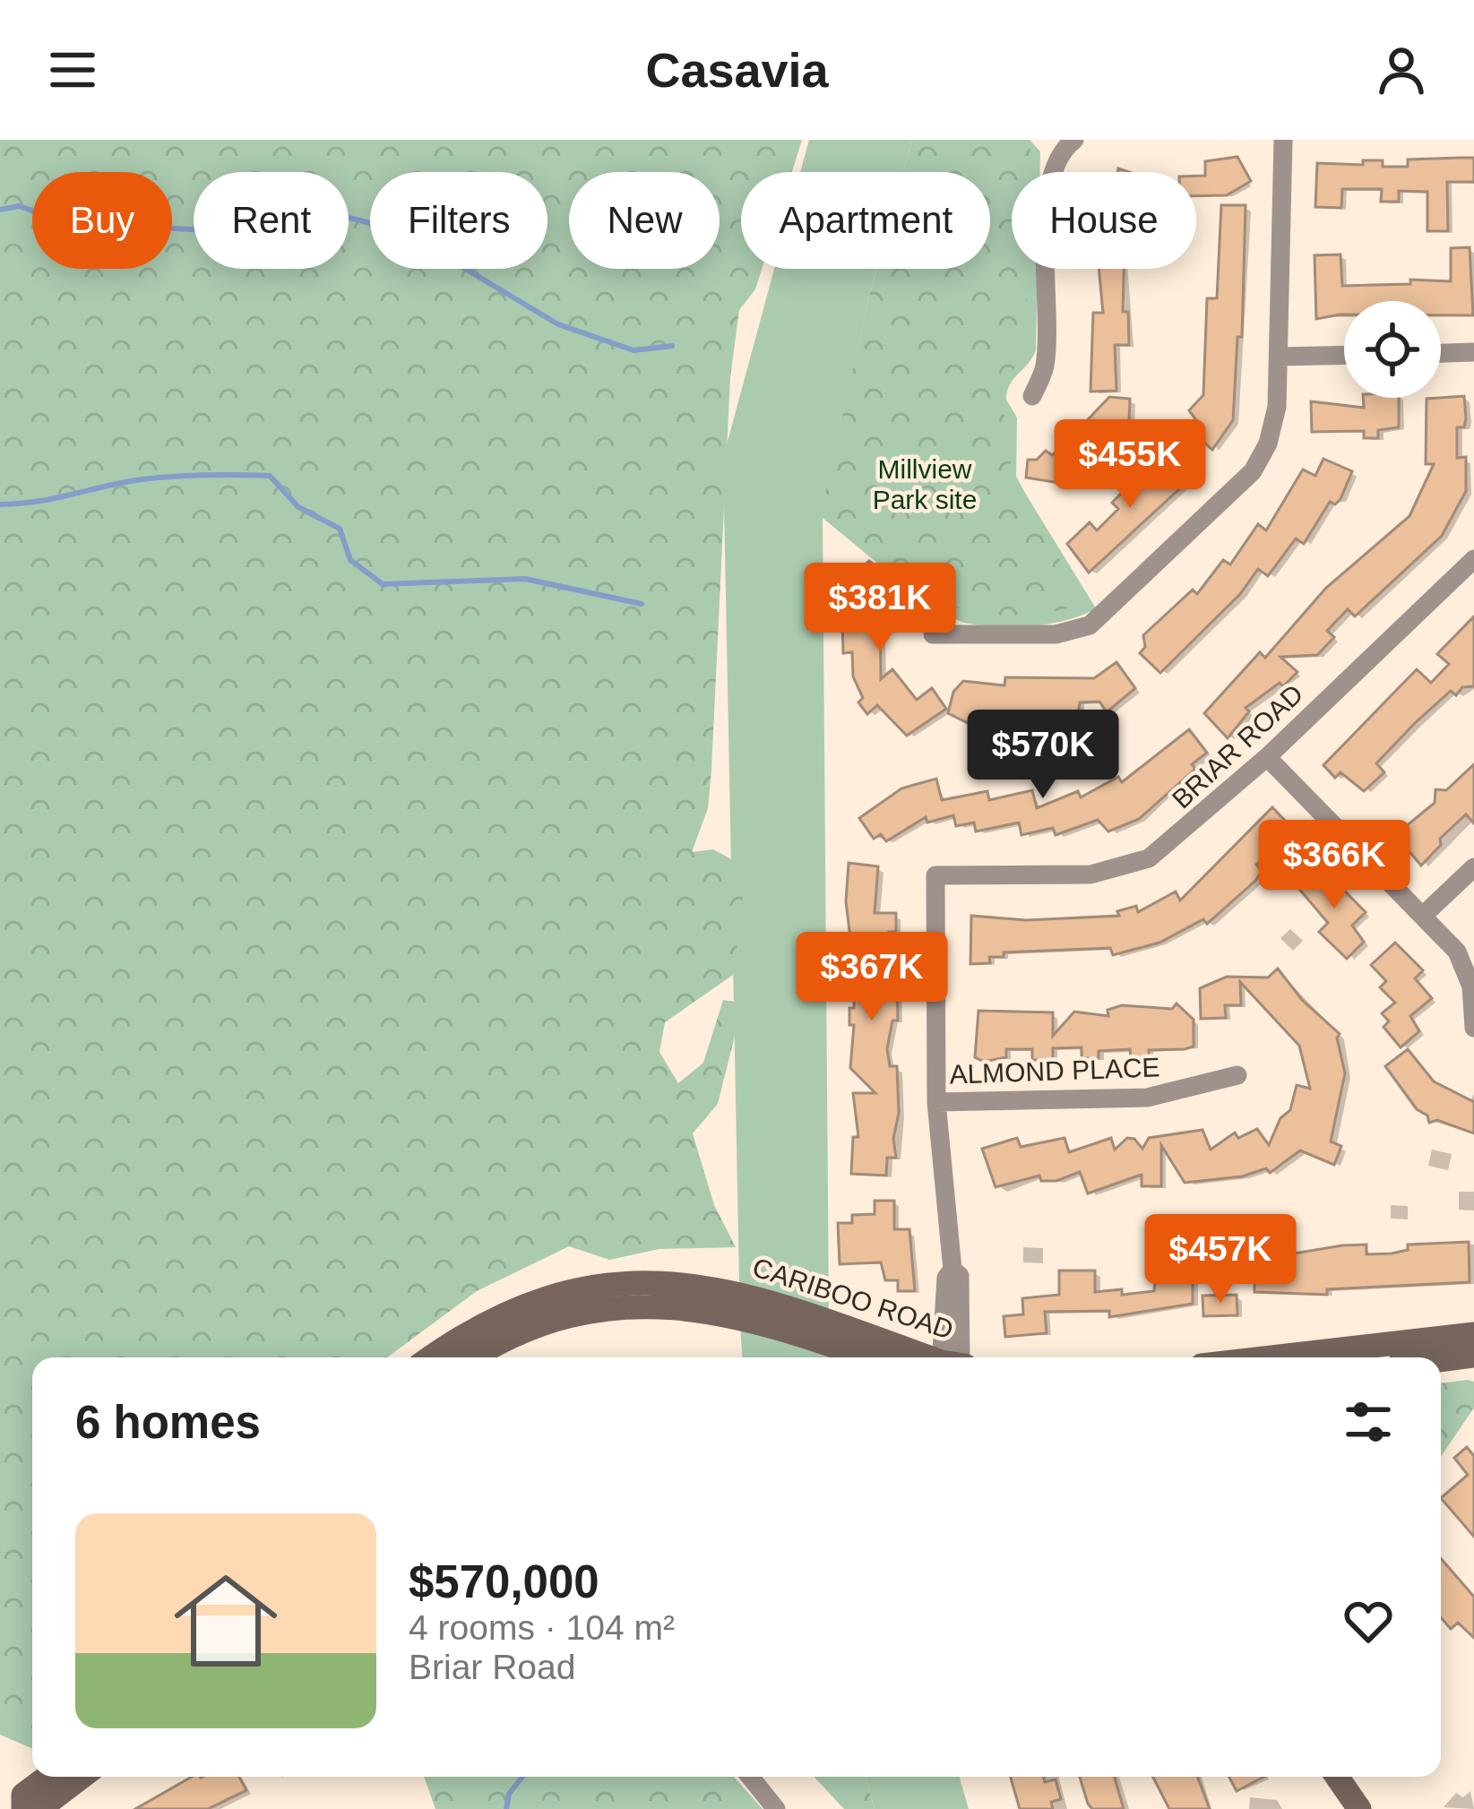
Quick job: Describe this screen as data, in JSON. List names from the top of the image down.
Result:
{
  "streets": {
    "street": ["BRIAR ROAD", "ALMOND PLACE", "CARIBOO ROAD"]
  },
  "crossings": [
    ["BRIAR ROAD", "ALMOND PLACE"]
  ],
  "parks": ["Millview Park site"],
  "page": {
    "header": "Casavia",
    "chip": [
      "Buy",
      "Rent",
      "Filters",
      "New",
      "Apartment",
      "House"
    ],
    "price": [
      "$455K",
      "$381K",
      "$570K",
      "$366K",
      "$367K",
      "$457K"
    ],
    "heading": "6 homes",
    "list": [
      {
        "name": "$570,000",
        "note": "4 rooms · 104 m² · Briar Road"
      }
    ]
  }
}
